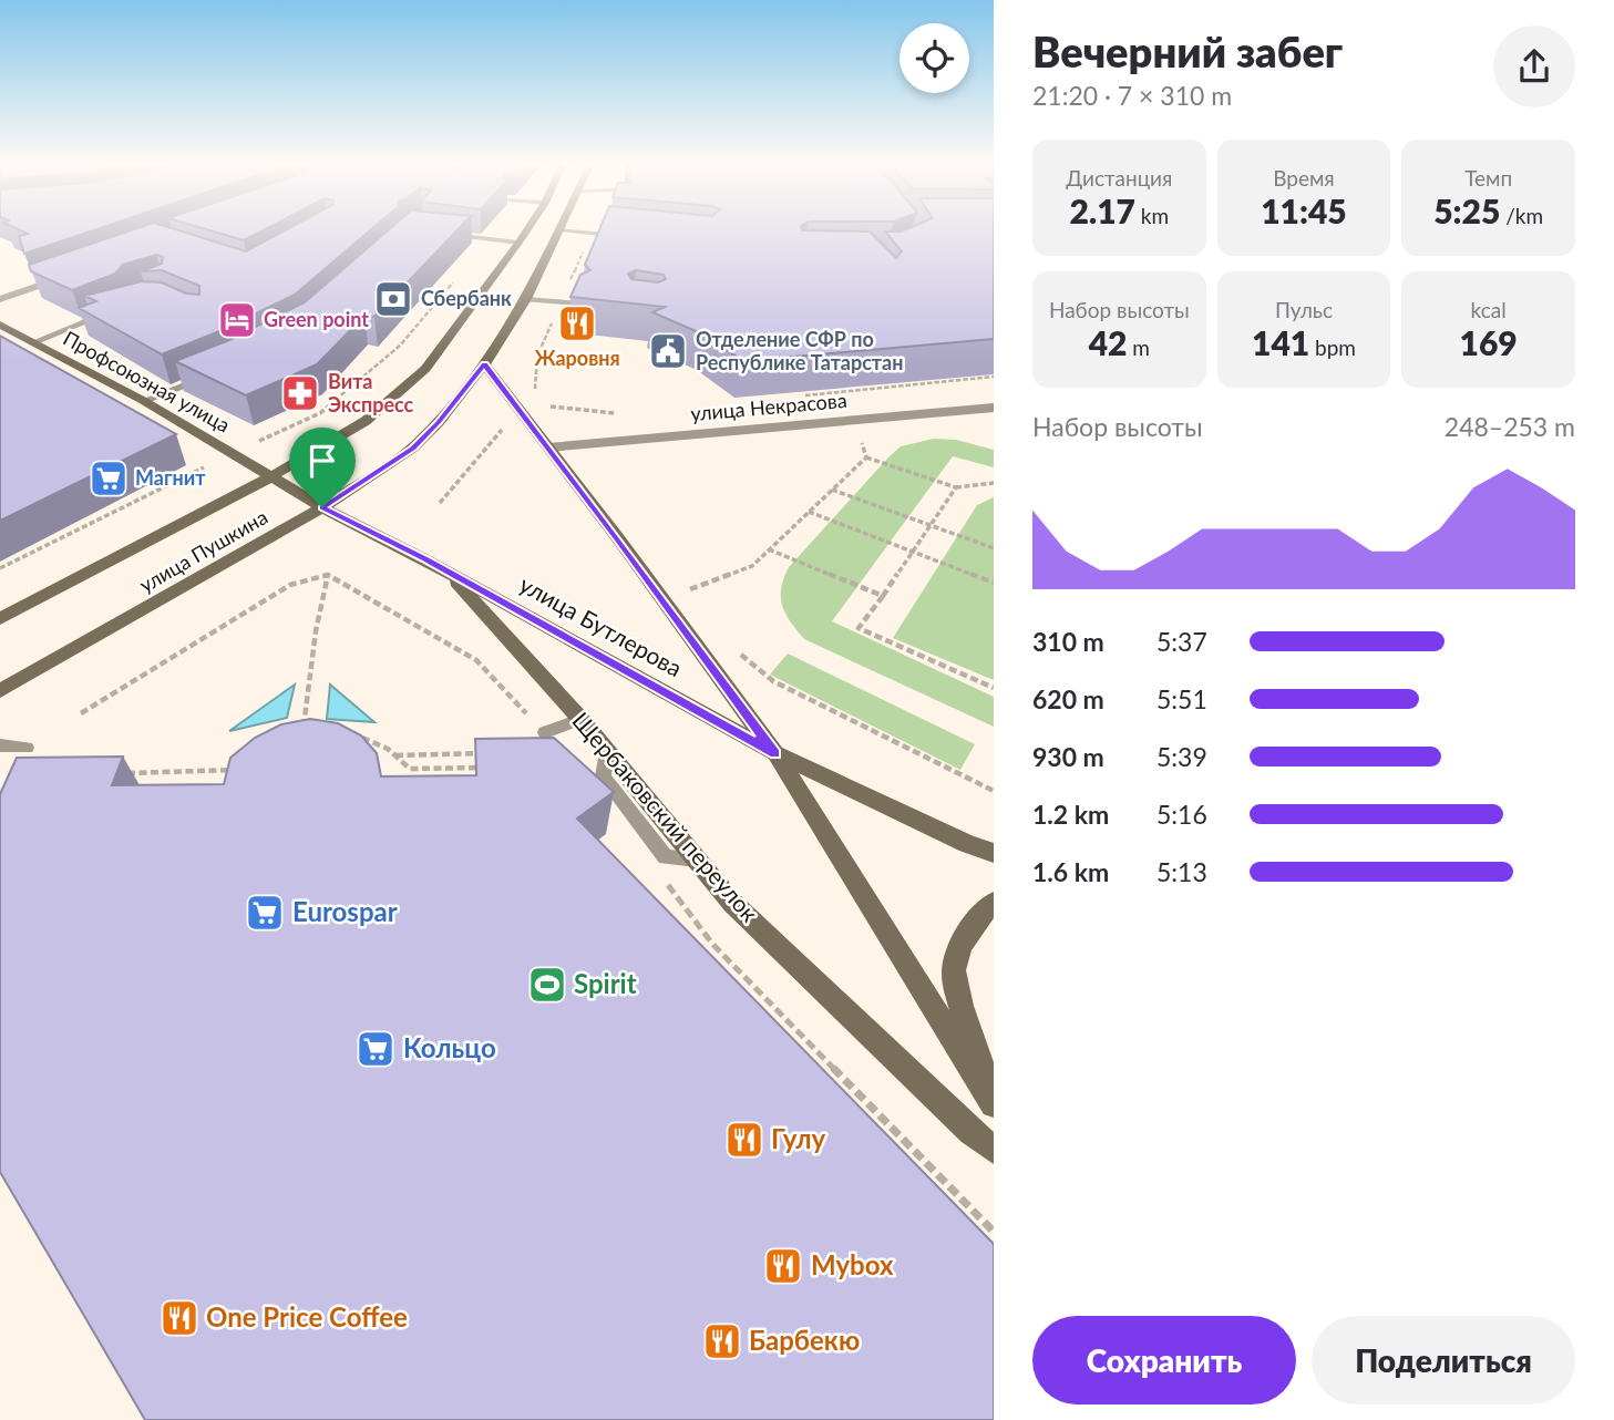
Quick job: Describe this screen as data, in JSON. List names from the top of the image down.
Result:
{
  "streets": {
    "main road": [
      "Профсоюзная улица",
      "улица Пушкина",
      "улица Бутлерова",
      "Щербаковский переулок"
    ],
    "street": ["улица Некрасова"]
  },
  "crossings": [
    ["Профсоюзная улица", "улица Пушкина"],
    ["Профсоюзная улица", "улица Бутлерова"],
    ["улица Пушкина", "улица Бутлерова"],
    ["улица Бутлерова", "Щербаковский переулок"]
  ],
  "places": {
    "bank": ["Сбербанк"],
    "hotel": ["Green point"],
    "restaurant": [
      "Жаровня",
      "Гулу",
      "Mybox",
      "One Price Coffee",
      "Барбекю"
    ],
    "public building": ["Отделение СФР по Республике Татарстан"],
    "pharmacy": ["Вита Экспресс"],
    "supermarket": ["Магнит", "Eurospar", "Кольцо"],
    "sports": ["Spirit"]
  },
  "page": {
    "heading": ["Вечерний забег", "21:20 · 7 × 310 m"],
    "stats": [
      ["Дистанция", "2.17 km"],
      ["Время", "11:45"],
      ["Темп", "5:25 /km"],
      ["Набор высоты", "42 m"],
      ["Пульс", "141 bpm"],
      ["kcal", "169"]
    ],
    "chart": ["Набор высоты", "248–253 m"],
    "list": [
      {
        "name": "310 m",
        "note": "5:37"
      },
      {
        "name": "620 m",
        "note": "5:51"
      },
      {
        "name": "930 m",
        "note": "5:39"
      },
      {
        "name": "1.2 km",
        "note": "5:16"
      },
      {
        "name": "1.6 km",
        "note": "5:13"
      }
    ],
    "buttons": ["Сохранить", "Поделиться"]
  }
}
